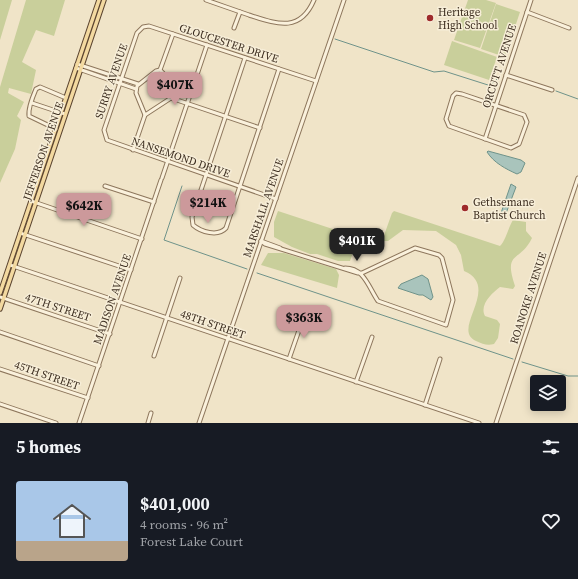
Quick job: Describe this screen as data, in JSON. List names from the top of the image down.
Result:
{
  "streets": {
    "main road": ["JEFFERSON AVENUE"],
    "street": [
      "GLOUCESTER DRIVE",
      "ORCUTT AVENUE",
      "SURRY AVENUE",
      "NANSEMOND DRIVE",
      "MARSHALL AVENUE",
      "ROANOKE AVENUE",
      "MADISON AVENUE",
      "47TH STREET",
      "48TH STREET",
      "45TH STREET"
    ]
  },
  "crossings": [
    ["GLOUCESTER DRIVE", "SURRY AVENUE"],
    ["GLOUCESTER DRIVE", "MARSHALL AVENUE"],
    ["GLOUCESTER DRIVE", "MADISON AVENUE"],
    ["SURRY AVENUE", "NANSEMOND DRIVE"],
    ["JEFFERSON AVENUE", "47TH STREET"],
    ["JEFFERSON AVENUE", "48TH STREET"],
    ["NANSEMOND DRIVE", "MARSHALL AVENUE"],
    ["NANSEMOND DRIVE", "MADISON AVENUE"],
    ["MARSHALL AVENUE", "48TH STREET"],
    ["MADISON AVENUE", "47TH STREET"],
    ["MADISON AVENUE", "48TH STREET"],
    ["MADISON AVENUE", "45TH STREET"]
  ],
  "places": ["Heritage High School", "Gethsemane Baptist Church"],
  "page": {
    "price": [
      "$407K",
      "$214K",
      "$642K",
      "$401K",
      "$363K"
    ],
    "heading": "5 homes",
    "list": [
      {
        "name": "$401,000",
        "note": "4 rooms · 96 m² · Forest Lake Court"
      }
    ]
  }
}
